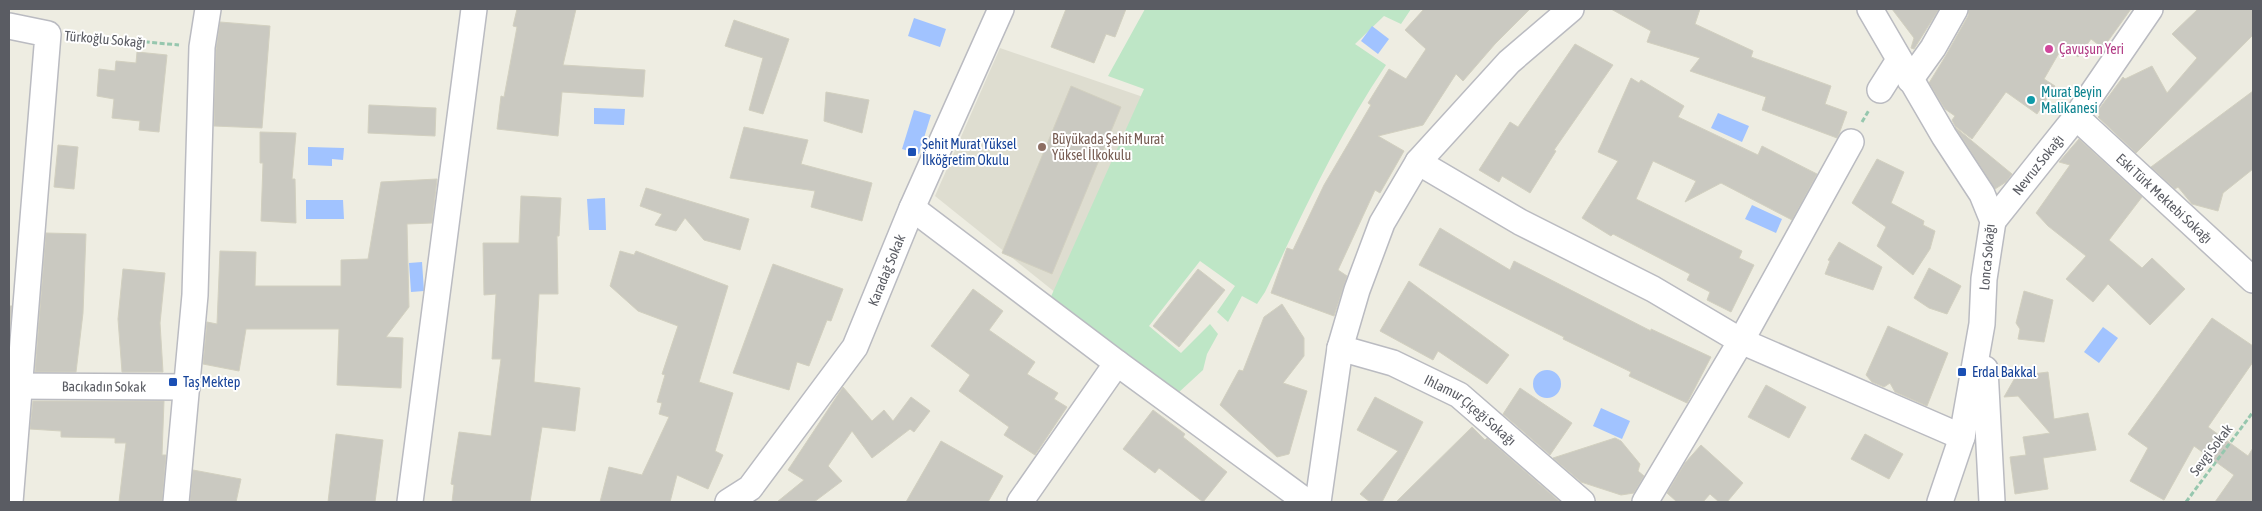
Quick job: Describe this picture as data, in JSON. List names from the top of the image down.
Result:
{
  "streets": {
    "street": [
      "Türkoğlu Sokağı",
      "Nevruz Sokağı",
      "Eski Türk Mektebi Sokağı",
      "Lonca Sokağı",
      "Karadağ Sokak",
      "Bacıkadın Sokak",
      "Ihlamur Çiçeği Sokağı"
    ],
    "path": ["Sevgi Sokak"]
  },
  "crossings": [
    ["Nevruz Sokağı", "Eski Türk Mektebi Sokağı"],
    ["Nevruz Sokağı", "Lonca Sokağı"]
  ],
  "places": {
    "other": ["Çavuşun Yeri", "Murat Beyin Malikanesi", "Büyükada Şehit Murat Yüksel İlkokulu"],
    "transit": ["Şehit Murat Yüksel İlköğretim Okulu", "Erdal Bakkal", "Taş Mektep"]
  }
}
